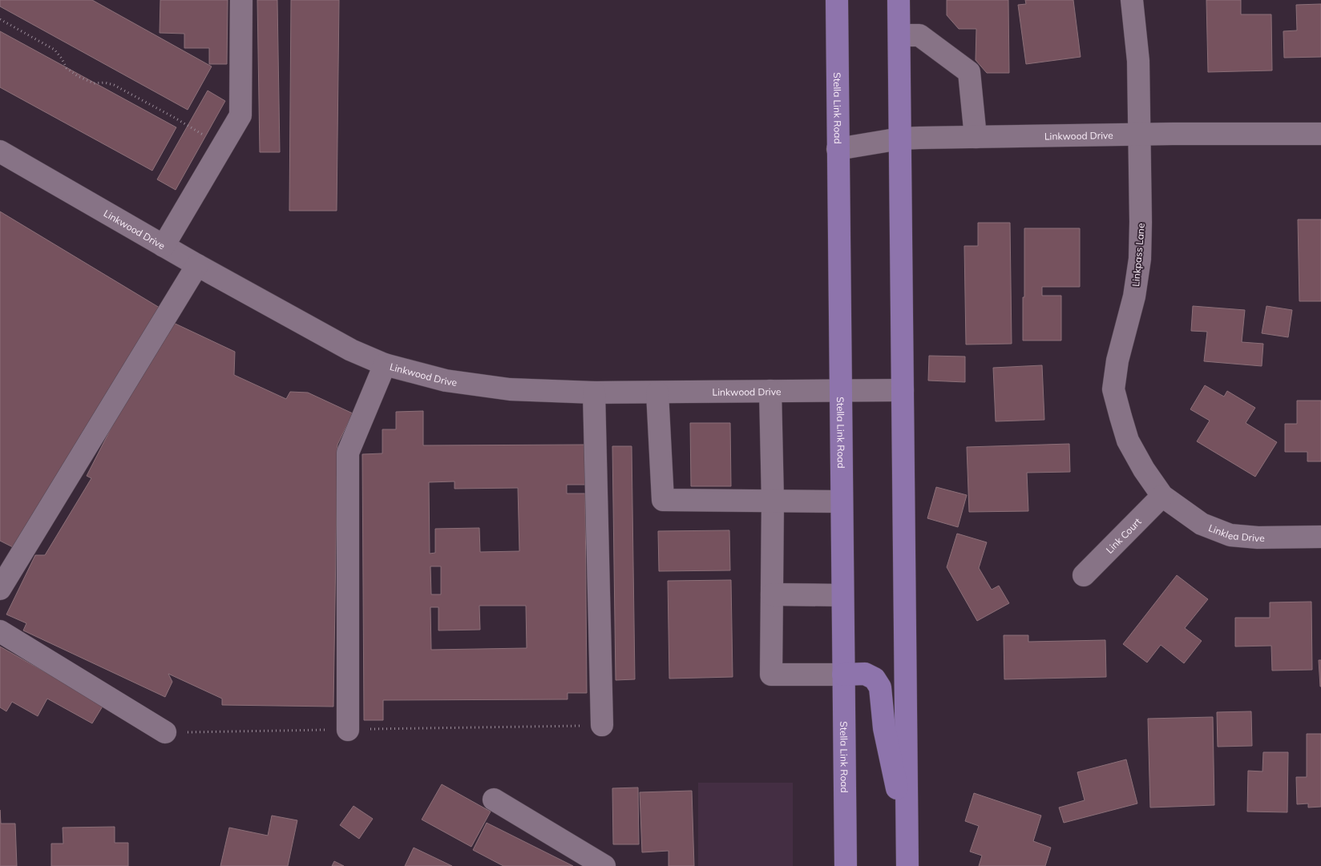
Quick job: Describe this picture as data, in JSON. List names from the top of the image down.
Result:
{
  "streets": {
    "main road": ["Stella Link Road"],
    "street": [
      "Linkwood Drive",
      "Linkpass Lane",
      "Linklea Drive",
      "Link Court"
    ]
  },
  "crossings": [
    ["Stella Link Road", "Linkwood Drive"],
    ["Linkwood Drive", "Linkpass Lane"],
    ["Linkpass Lane", "Linklea Drive"],
    ["Linkpass Lane", "Link Court"],
    ["Linklea Drive", "Link Court"]
  ]
}
